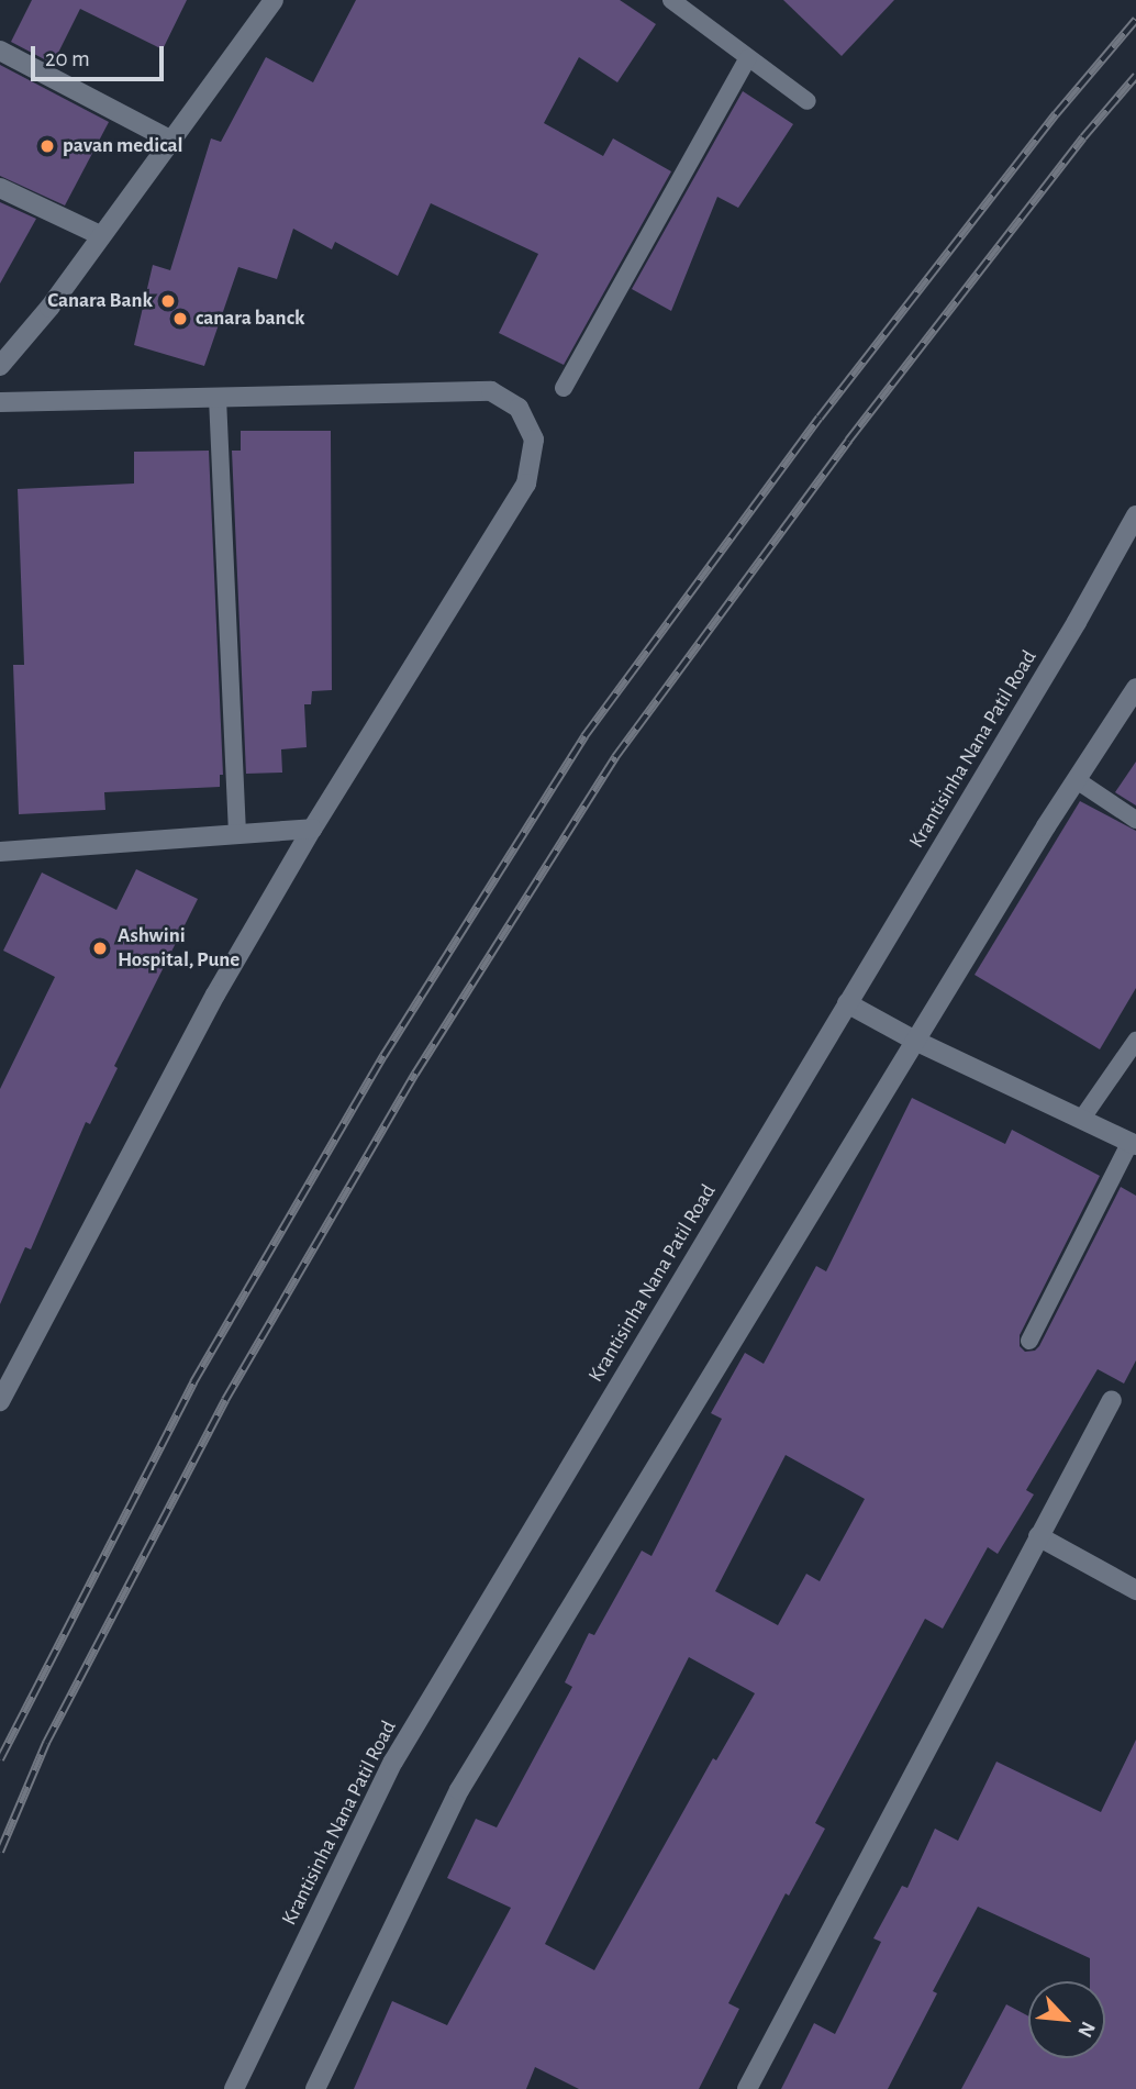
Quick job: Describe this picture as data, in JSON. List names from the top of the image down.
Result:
{
  "streets": {
    "street": ["Krantisinha Nana Patil Road"]
  },
  "places": [
    "pavan medical",
    "Canara Bank",
    "canara banck",
    "Ashwini Hospital, Pune"
  ],
  "scale_bar": "20 m",
  "north": "bottom right"
}
